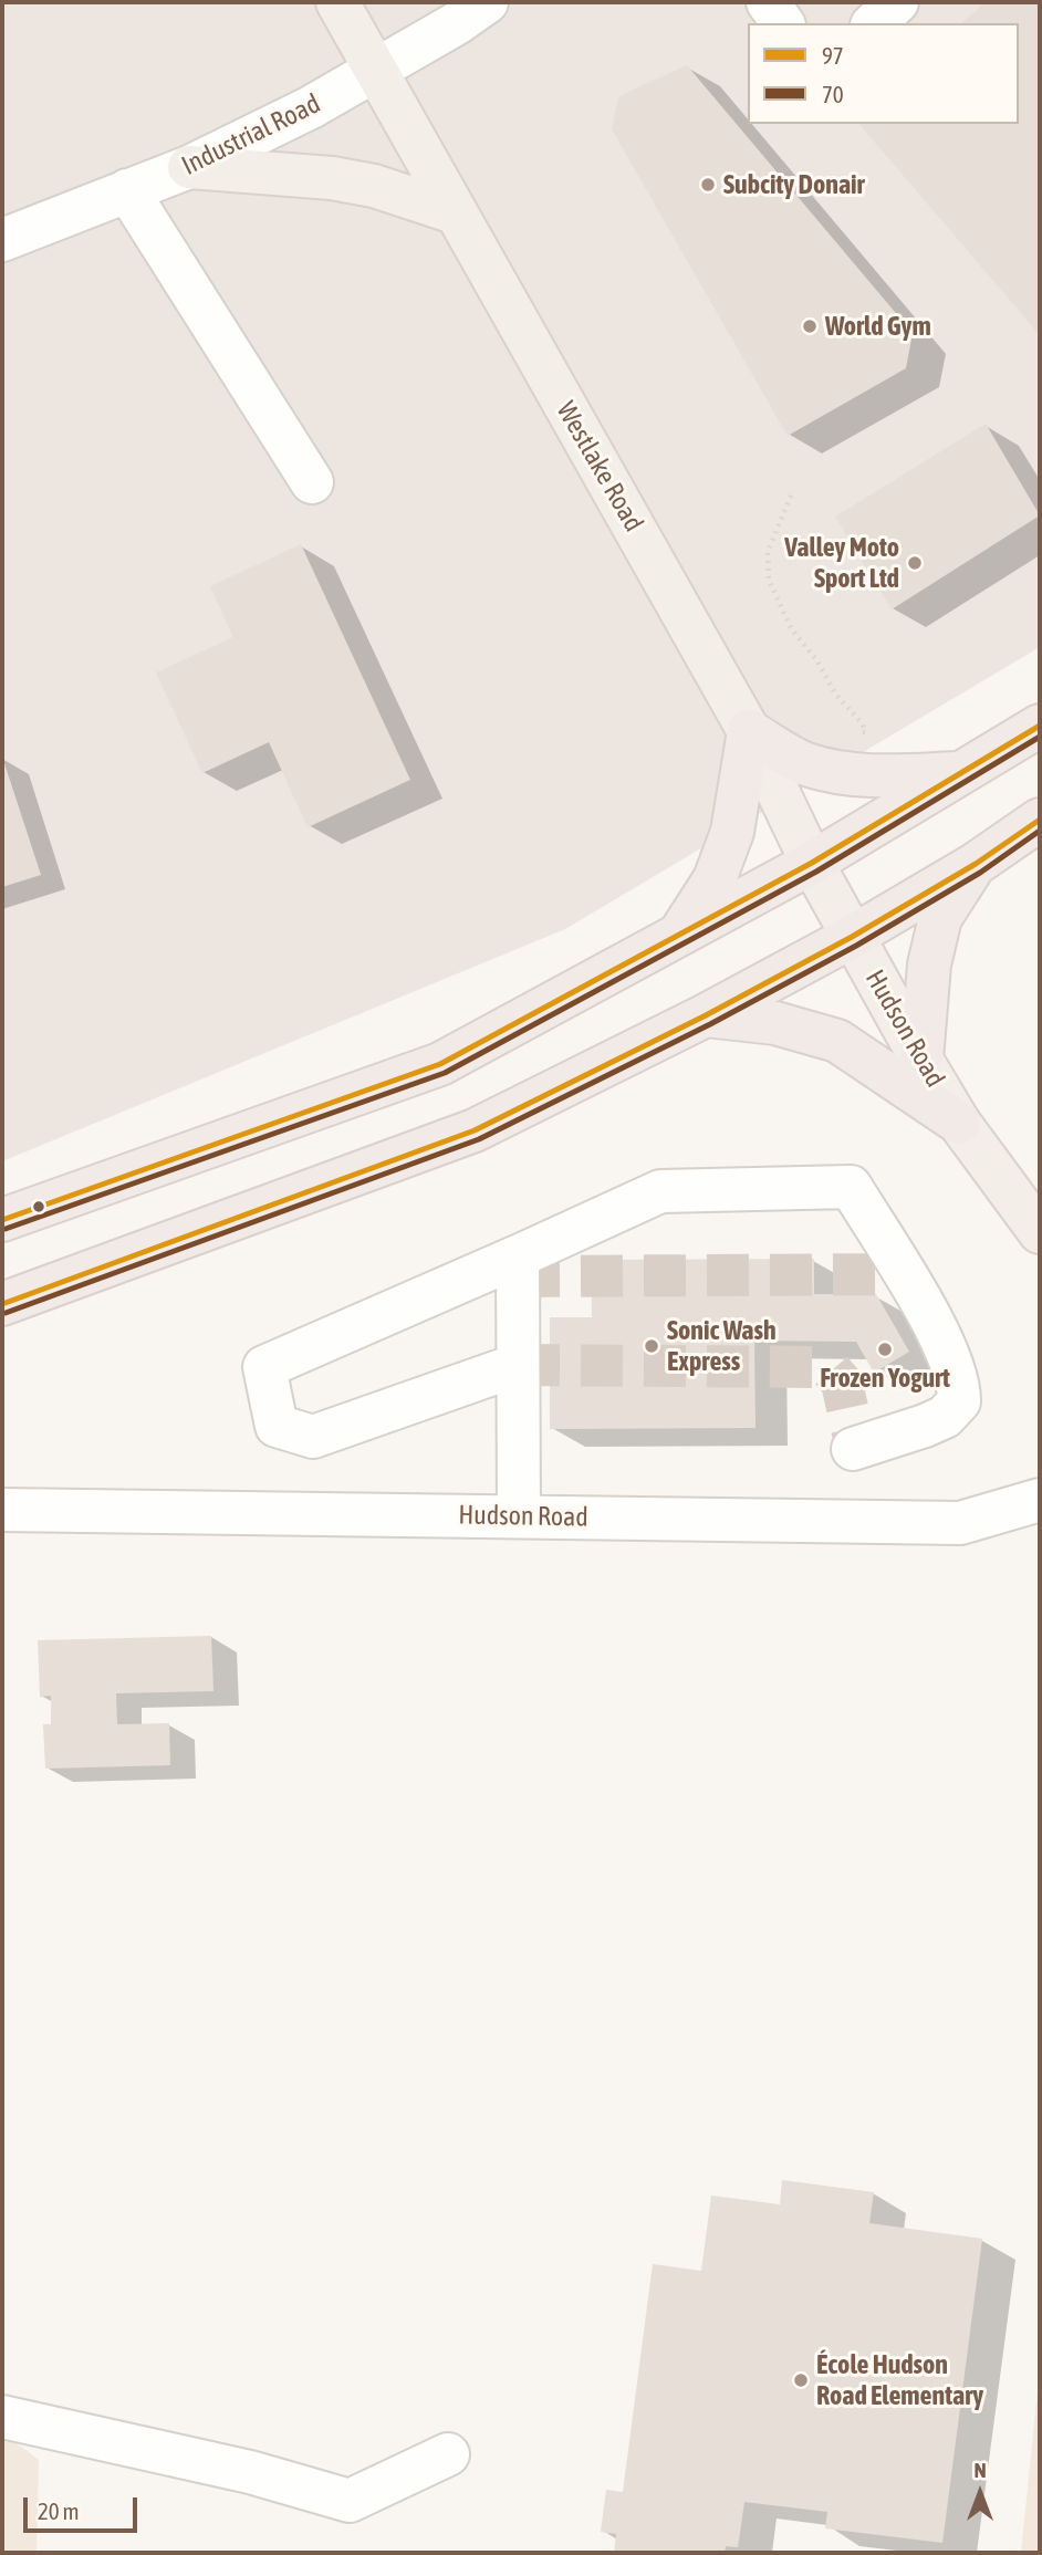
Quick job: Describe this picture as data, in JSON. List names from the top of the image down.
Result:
{
  "streets": {
    "main road": ["Westlake Road", "Hudson Road"],
    "street": ["Industrial Road"]
  },
  "crossings": [
    ["Industrial Road", "Westlake Road"],
    ["Westlake Road", "Hudson Road"]
  ],
  "places": [
    "Subcity Donair",
    "World Gym",
    "Valley Moto Sport Ltd",
    "Sonic Wash Express",
    "Frozen Yogurt",
    "École Hudson Road Elementary"
  ],
  "lines": ["transit line 97", "transit line 70"],
  "legend": ["97", "70"],
  "scale_bar": "20 m",
  "north": "top"
}
